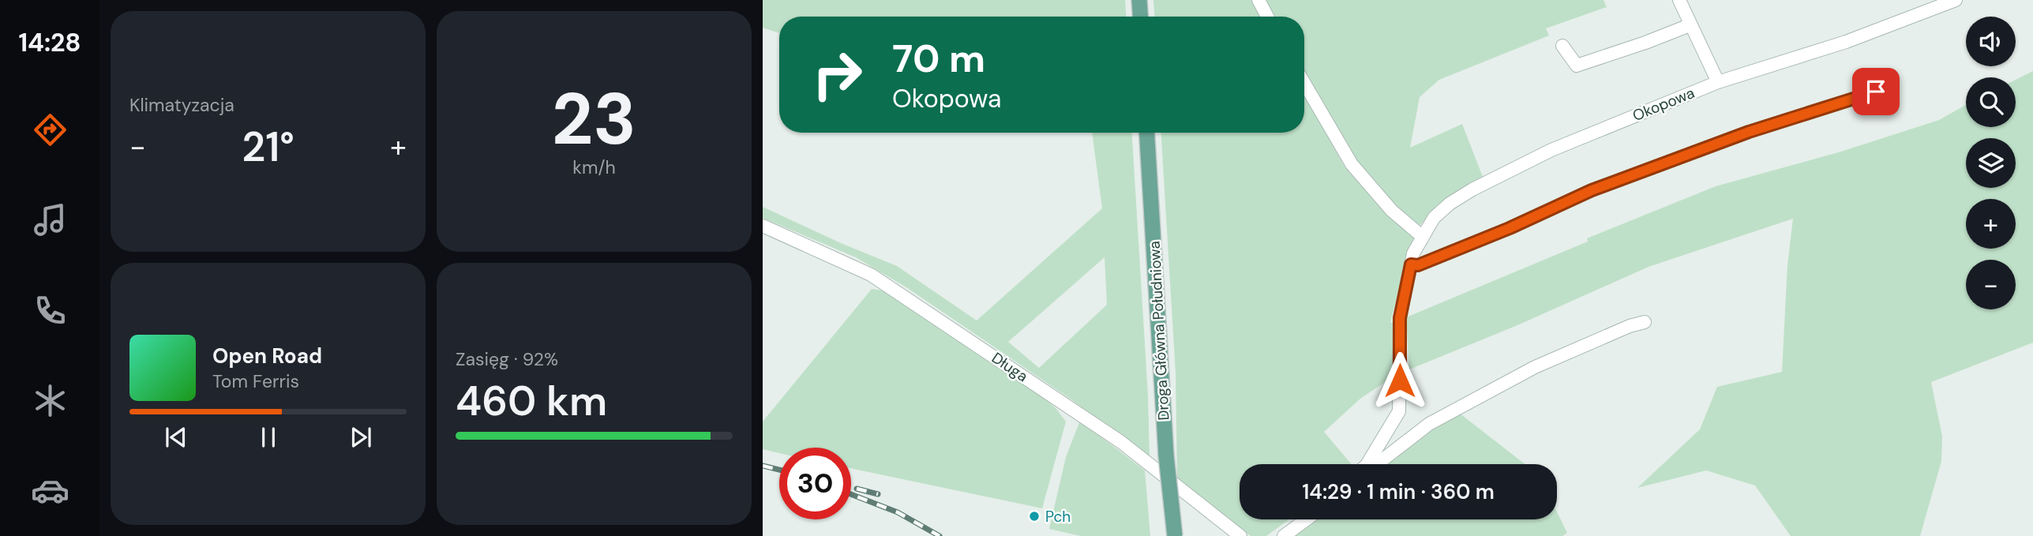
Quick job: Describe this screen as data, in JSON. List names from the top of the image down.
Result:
{
  "streets": {
    "main road": ["Droga Główna Południowa"],
    "street": ["Okopowa", "Długa"]
  },
  "places": ["Pch"],
  "page": {
    "tabs": "14:28",
    "tile": [
      "Klimatyzacja",
      ["23", "km/h"],
      ["Zasięg · 92%", "460 km"]
    ],
    "map_buttons": ["+", "−"],
    "turn": ["70 m", "Okopowa"],
    "heat": ["−", "21°", "+"],
    "song": ["Open Road", "Tom Ferris"],
    "limit": "30",
    "trip": "14:29 · 1 min · 360 m"
  }
}
